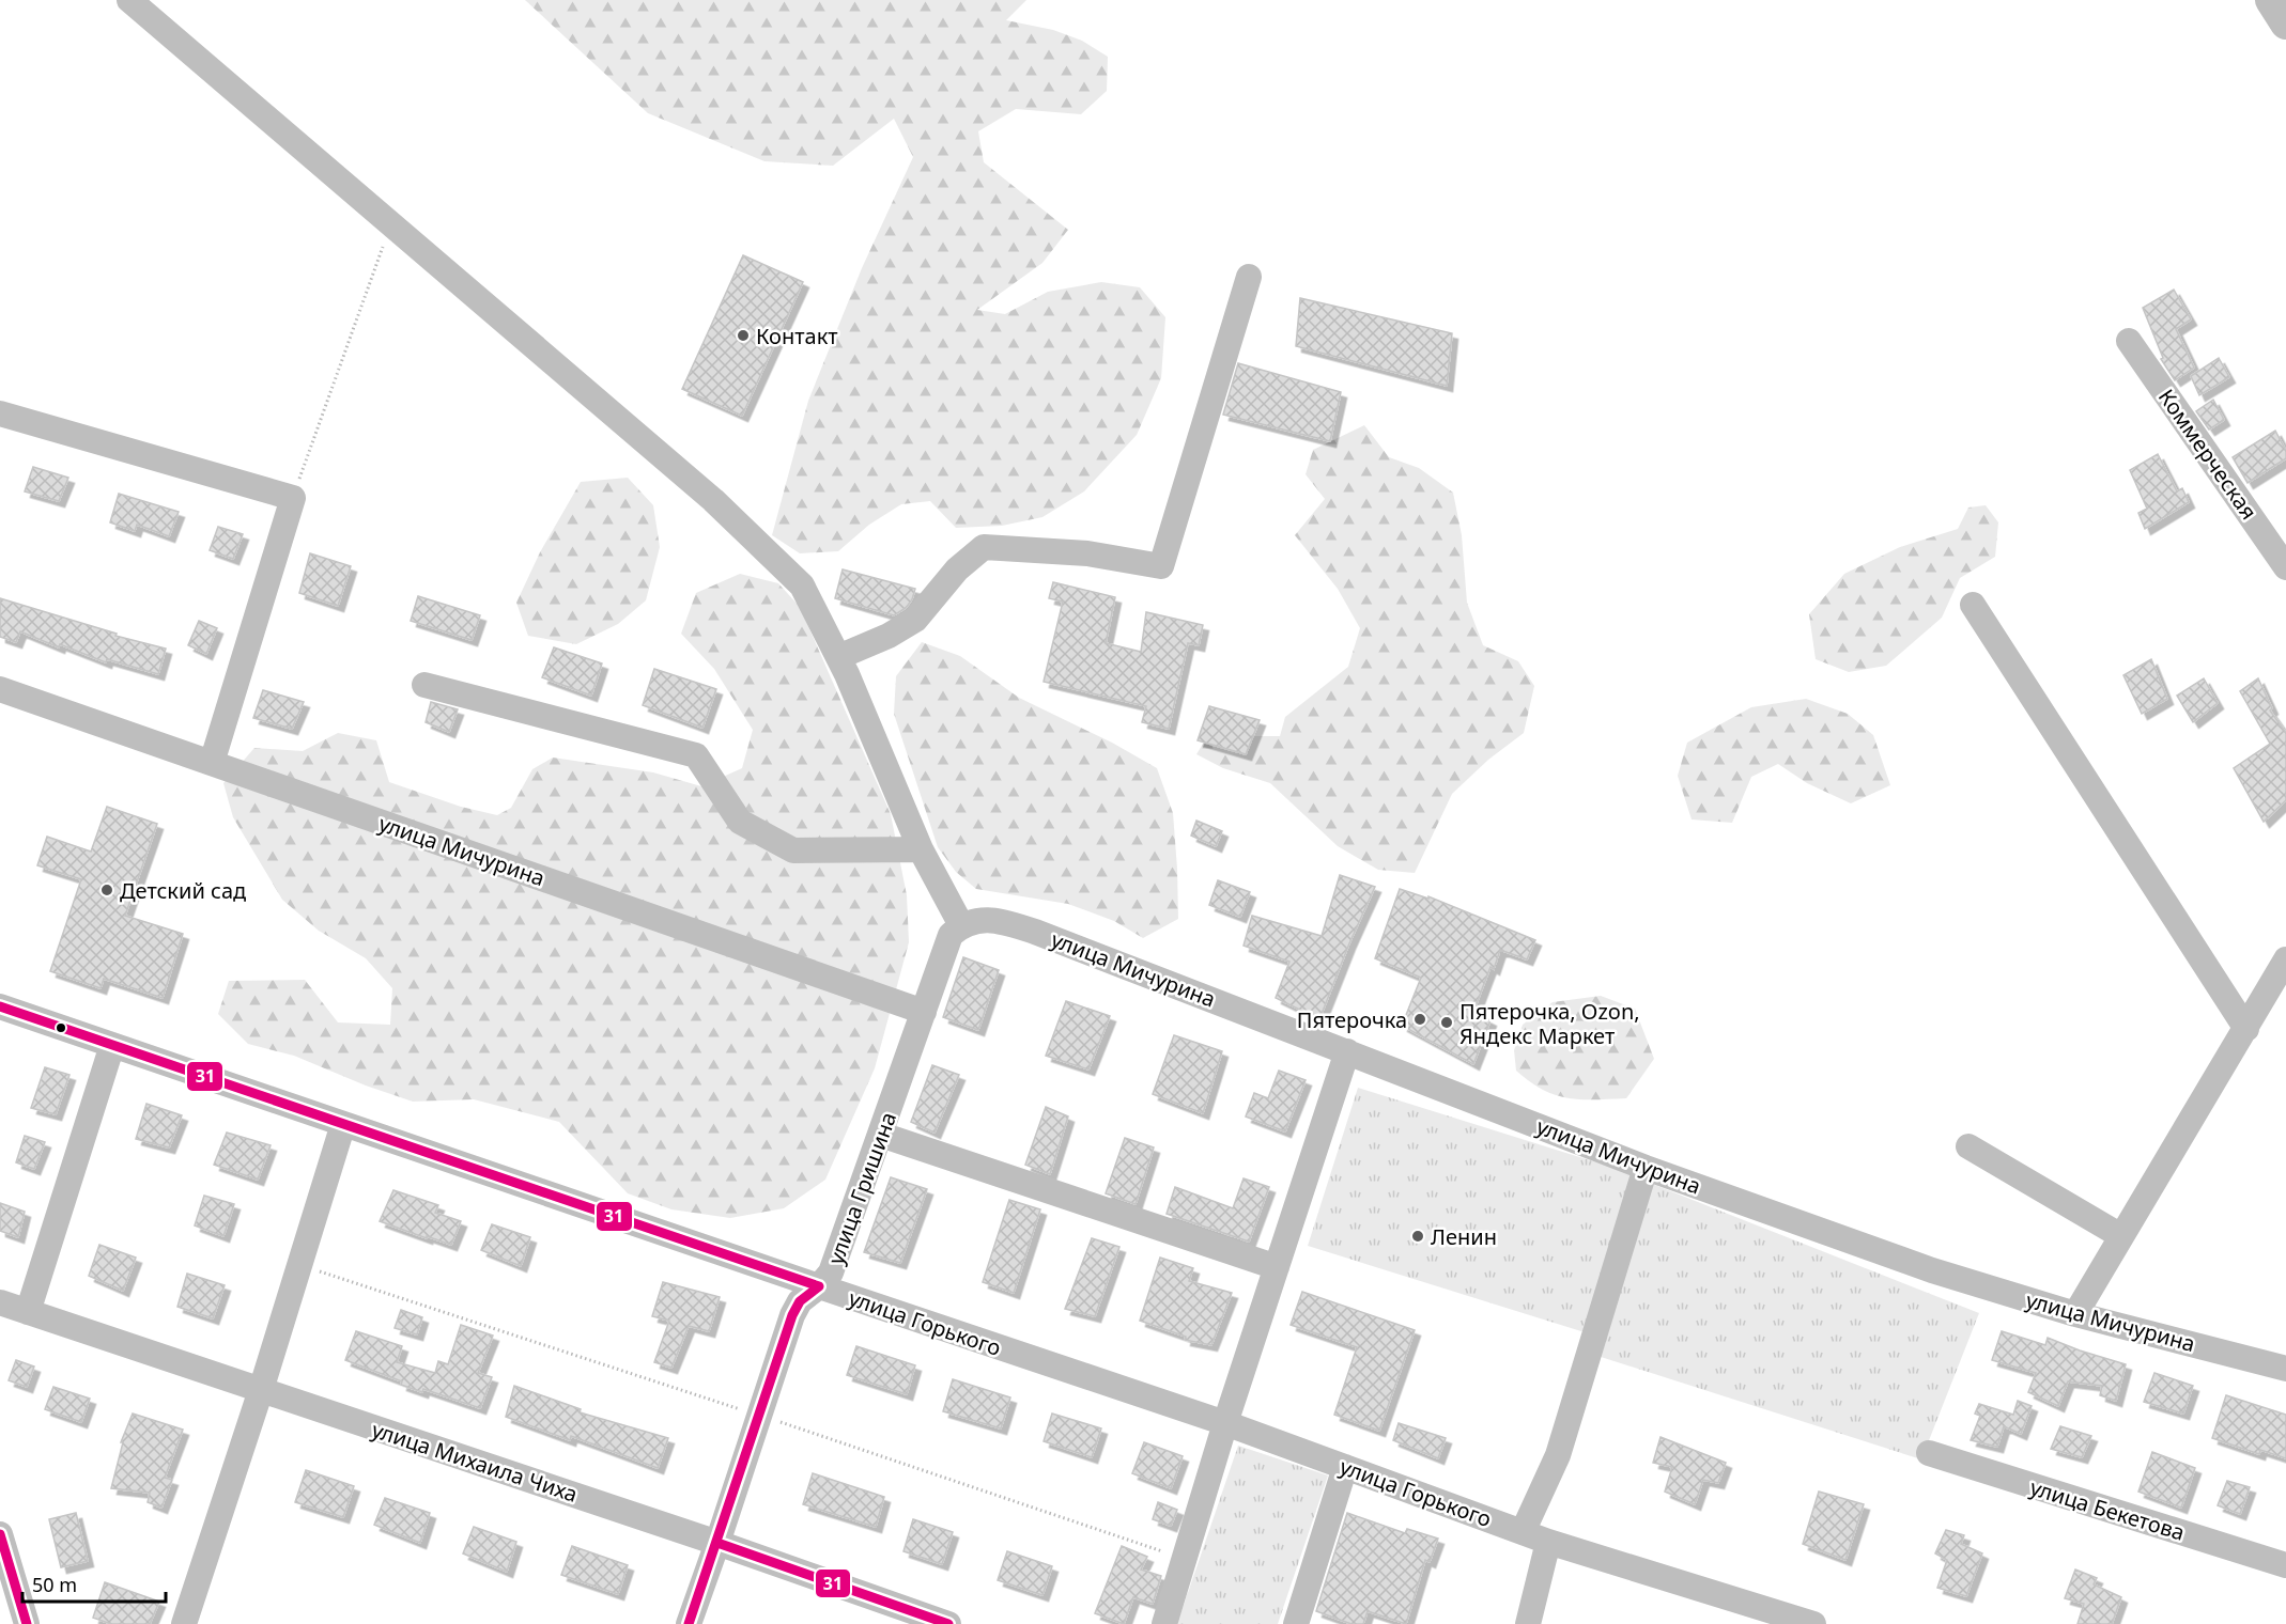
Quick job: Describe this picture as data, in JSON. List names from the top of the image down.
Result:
{
  "streets": {
    "street": [
      "Коммерческая",
      "улица Мичурина",
      "улица Гришина",
      "улица Горького",
      "улица Михаила Чиха",
      "улица Бекетова"
    ]
  },
  "crossings": [
    ["улица Мичурина", "улица Гришина"],
    ["улица Гришина", "улица Горького"],
    ["улица Гришина", "улица Михаила Чиха"]
  ],
  "places": [
    "Контакт",
    "Детский сад",
    "Пятерочка",
    "Пятерочка, Ozon, Яндекс Маркет",
    "Ленин"
  ],
  "lines": ["transit line 31"],
  "scale_bar": "50 m"
}
